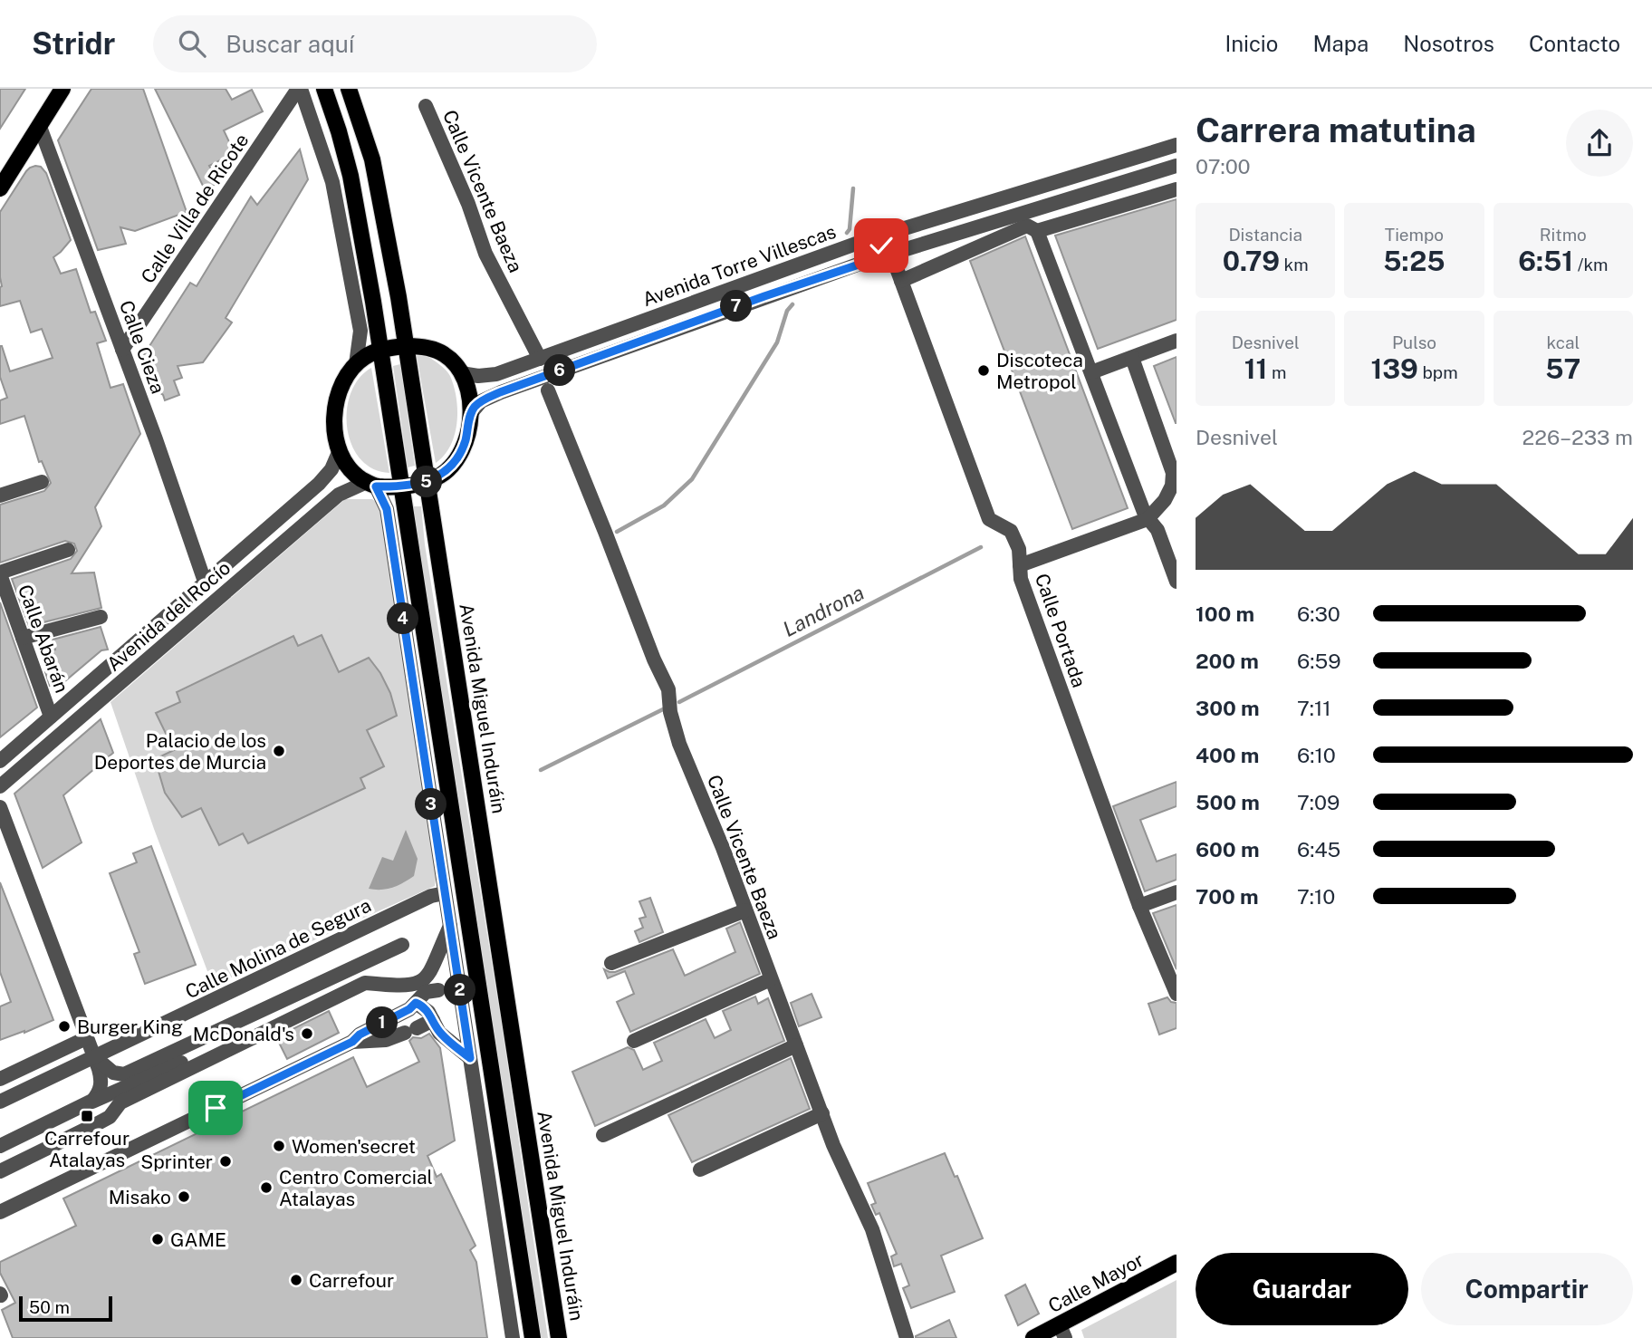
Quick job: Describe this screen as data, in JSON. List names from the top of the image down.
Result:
{
  "streets": {
    "main road": ["Avenida Miguel Induráin", "Calle Mayor"],
    "street": [
      "Calle Vicente Baeza",
      "Calle Villa de Ricote",
      "Avenida Torre Villescas",
      "Calle Cieza",
      "Avenida del Rocío",
      "Calle Portada",
      "Calle Abarán",
      "Calle Molina de Segura"
    ]
  },
  "crossings": [
    ["Calle Vicente Baeza", "Avenida Torre Villescas"],
    ["Calle Villa de Ricote", "Calle Cieza"],
    ["Avenida Torre Villescas", "Calle Portada"],
    ["Calle Cieza", "Avenida del Rocío"],
    ["Avenida del Rocío", "Calle Abarán"]
  ],
  "water": ["Landrona"],
  "places": {
    "other": [
      "Discoteca Metropol",
      "Palacio de los Deportes de Murcia",
      "Burger King",
      "McDonald's",
      "Women'secret",
      "Sprinter",
      "Centro Comercial Atalayas",
      "Misako",
      "GAME",
      "Carrefour"
    ],
    "transit": ["Carrefour Atalayas"]
  },
  "scale_bar": "50 m",
  "page": {
    "header": "Stridr",
    "search": "Buscar aquí",
    "nav": [
      "Inicio",
      "Mapa",
      "Nosotros",
      "Contacto"
    ],
    "heading": ["Carrera matutina", "07:00"],
    "stats": [
      ["Distancia", "0.79 km"],
      ["Tiempo", "5:25"],
      ["Ritmo", "6:51 /km"],
      ["Desnivel", "11 m"],
      ["Pulso", "139 bpm"],
      ["kcal", "57"]
    ],
    "pins": [
      "7",
      "6",
      "5",
      "4",
      "3",
      "2",
      "1"
    ],
    "chart": ["Desnivel", "226–233 m"],
    "list": [
      {
        "name": "100 m",
        "note": "6:30"
      },
      {
        "name": "200 m",
        "note": "6:59"
      },
      {
        "name": "300 m",
        "note": "7:11"
      },
      {
        "name": "400 m",
        "note": "6:10"
      },
      {
        "name": "500 m",
        "note": "7:09"
      },
      {
        "name": "600 m",
        "note": "6:45"
      },
      {
        "name": "700 m",
        "note": "7:10"
      }
    ],
    "buttons": ["Guardar", "Compartir"],
    "scale": "50 m"
  }
}
